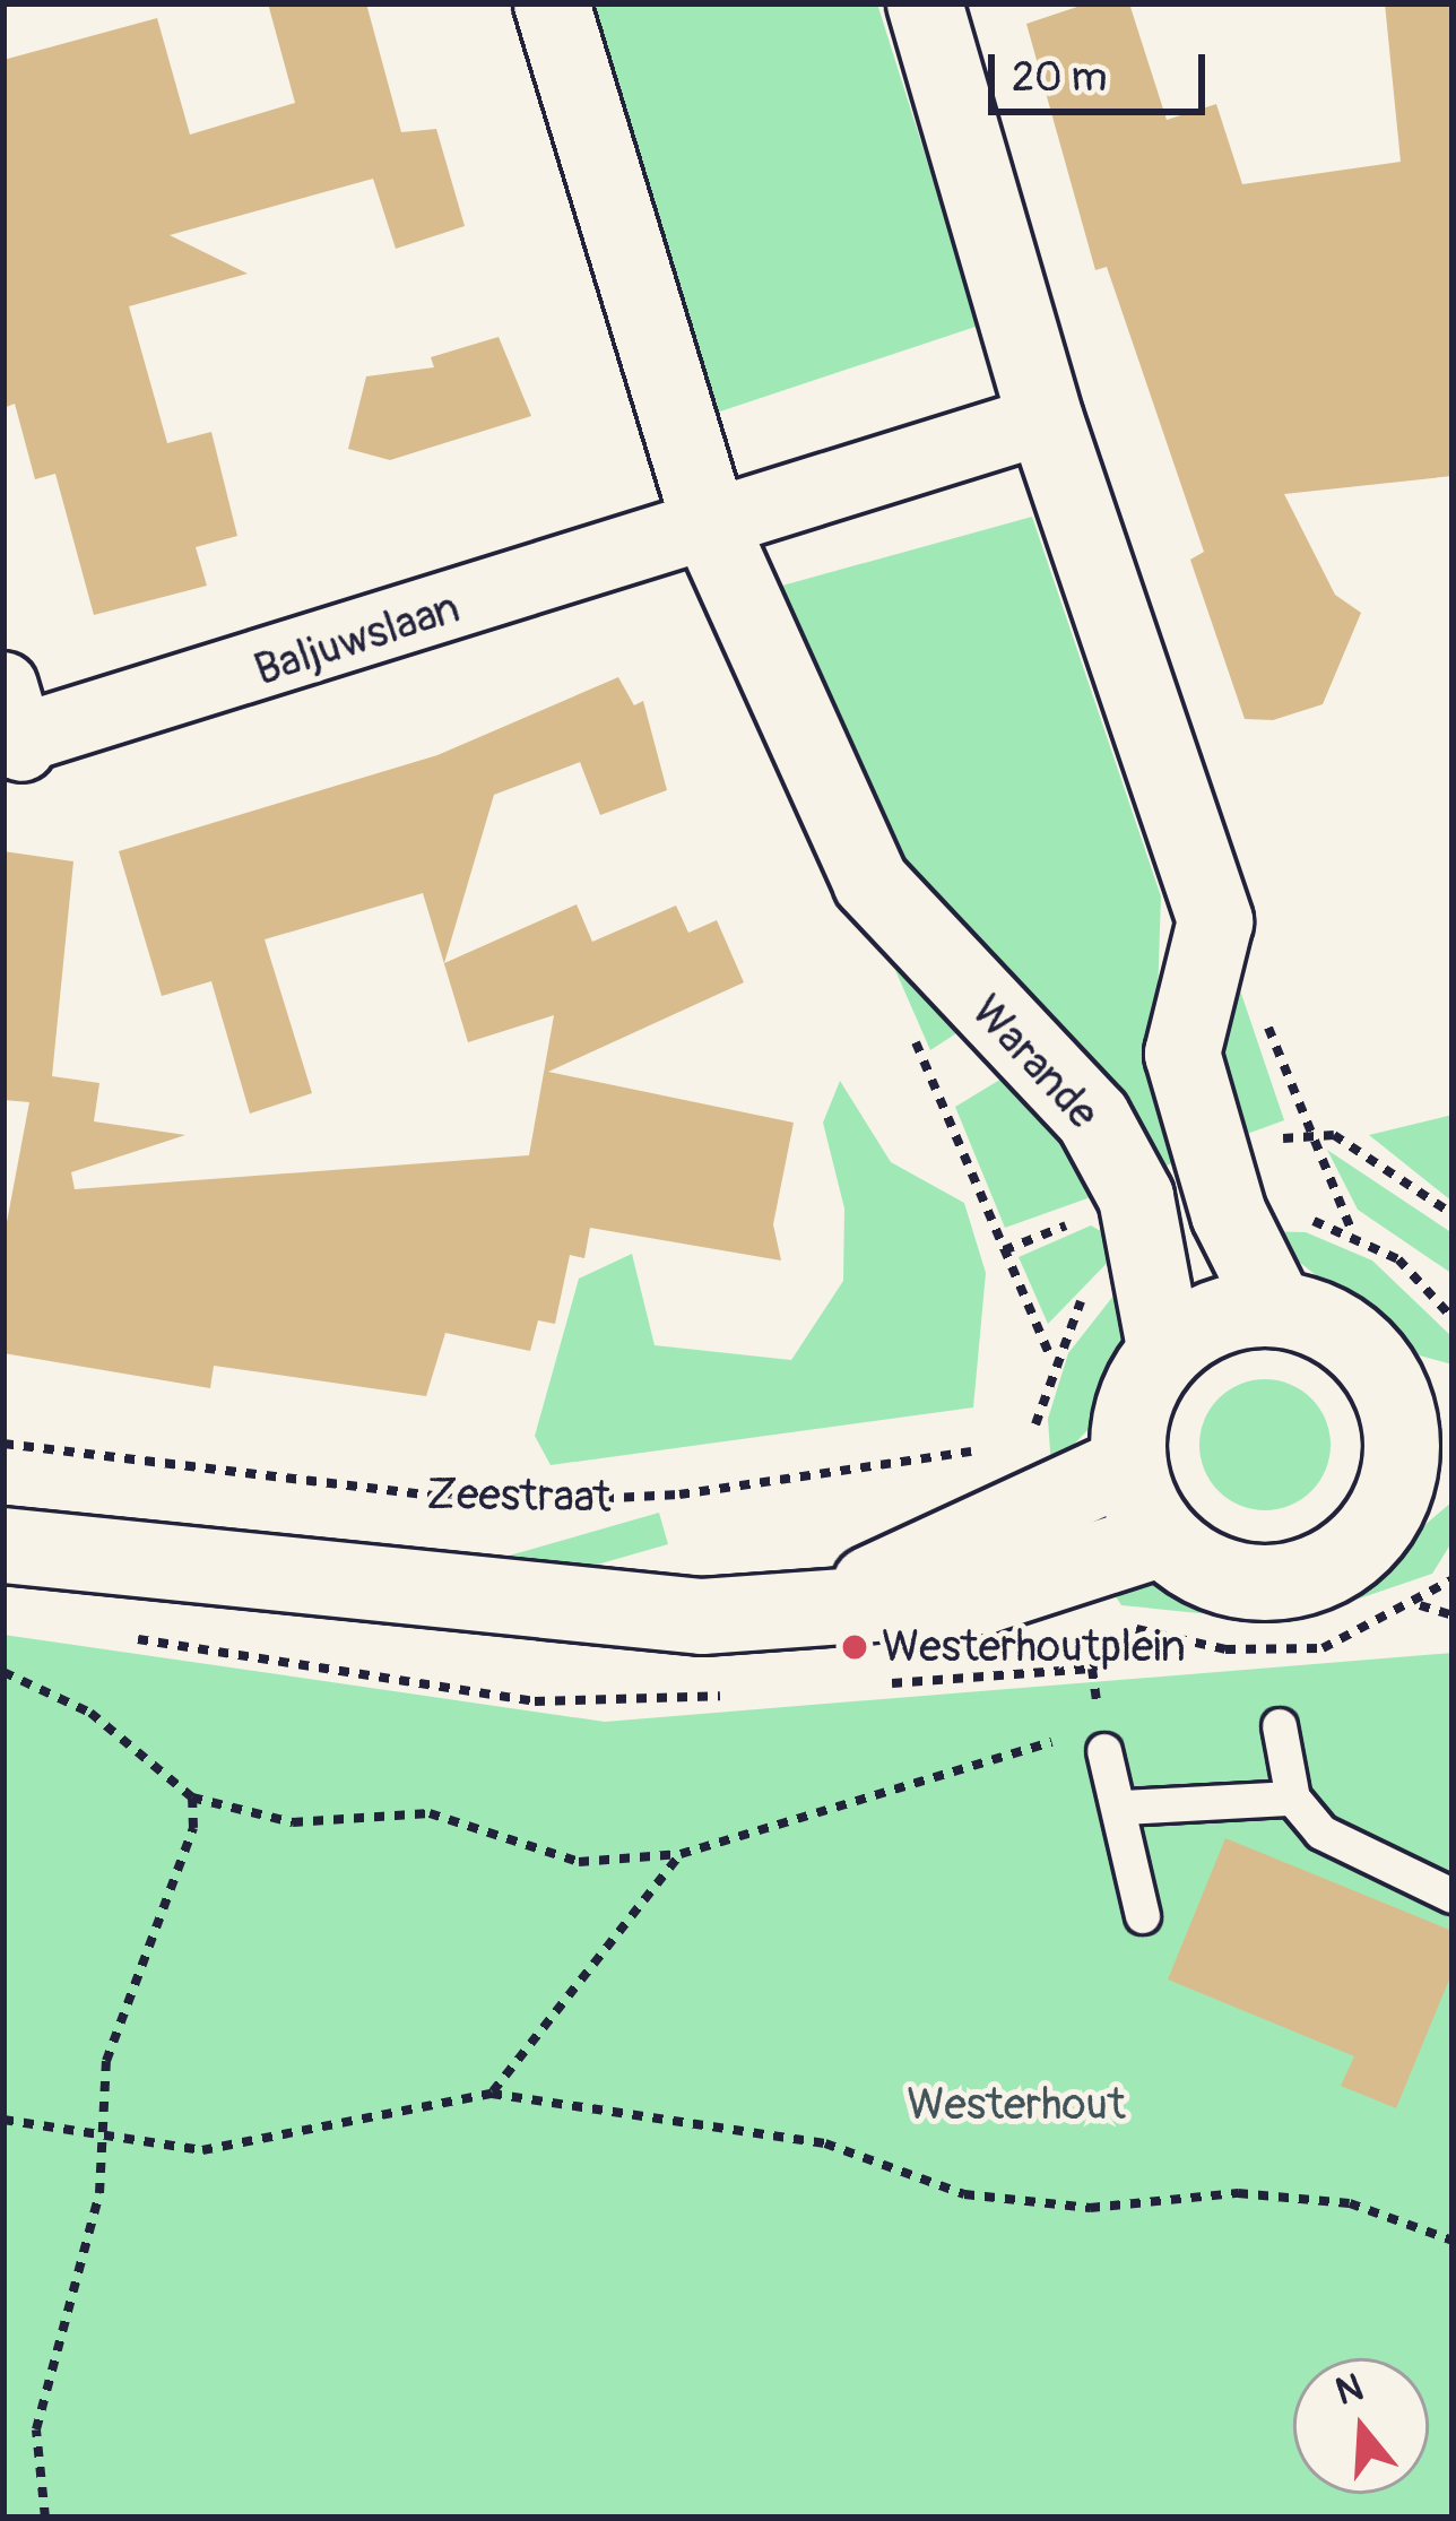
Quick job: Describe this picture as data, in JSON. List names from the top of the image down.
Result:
{
  "streets": {
    "main road": ["Warande"],
    "street": ["Baljuwslaan"],
    "path": ["Zeestraat"]
  },
  "crossings": [
    ["Baljuwslaan", "Warande"]
  ],
  "parks": ["Westerhout"],
  "places": ["Westerhoutplein"],
  "scale_bar": "20 m",
  "north": "top"
}
